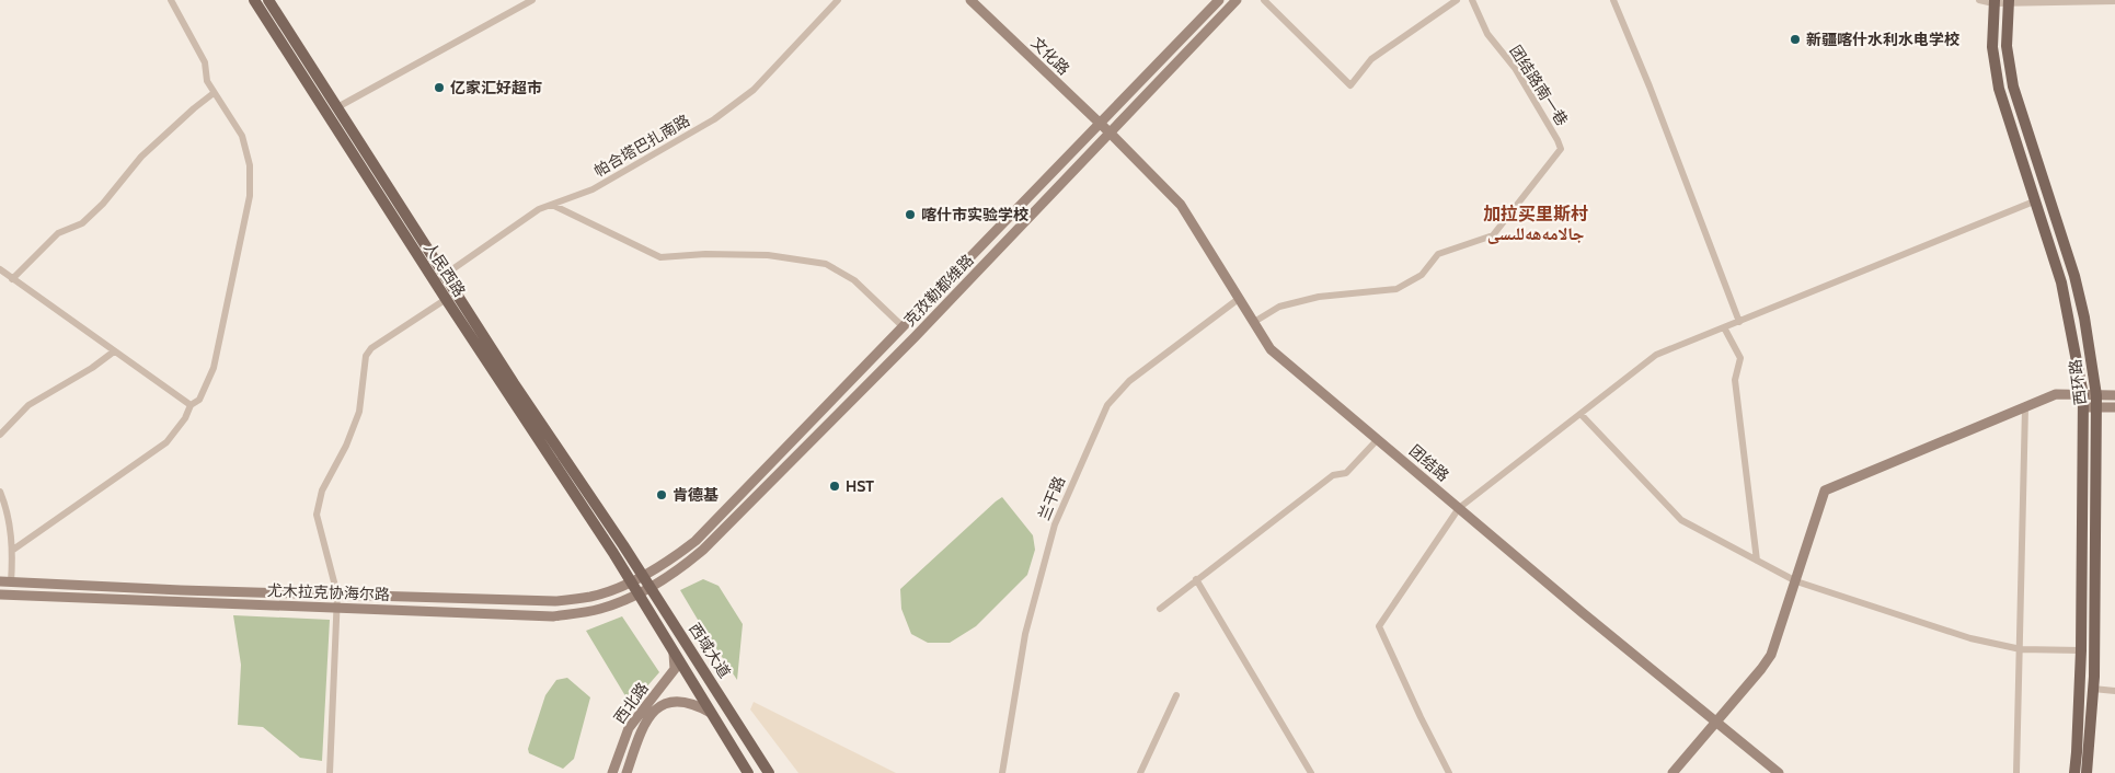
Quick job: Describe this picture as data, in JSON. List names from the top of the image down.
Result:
{
  "streets": {
    "main road": [
      "文化路",
      "人民西路",
      "克孜勒都维路",
      "西环路",
      "团结路",
      "尤木拉克协海尔路",
      "西域大道",
      "西北路"
    ],
    "street": ["团结路南一巷", "帕合塔巴扎南路", "兰干路"]
  },
  "crossings": [
    ["文化路", "克孜勒都维路"],
    ["文化路", "团结路"],
    ["团结路南一巷", "团结路"],
    ["帕合塔巴扎南路", "人民西路"],
    ["人民西路", "西域大道"],
    ["克孜勒都维路", "团结路"],
    ["克孜勒都维路", "尤木拉克协海尔路"],
    ["克孜勒都维路", "西域大道"],
    ["团结路", "兰干路"],
    ["尤木拉克协海尔路", "西域大道"],
    ["西域大道", "西北路"]
  ],
  "districts": ["加拉买里斯村 جالامەھەللىسى"],
  "places": [
    "新疆喀什水利水电学校",
    "亿家汇好超市",
    "喀什市实验学校",
    "HST",
    "肯德基"
  ]
}
